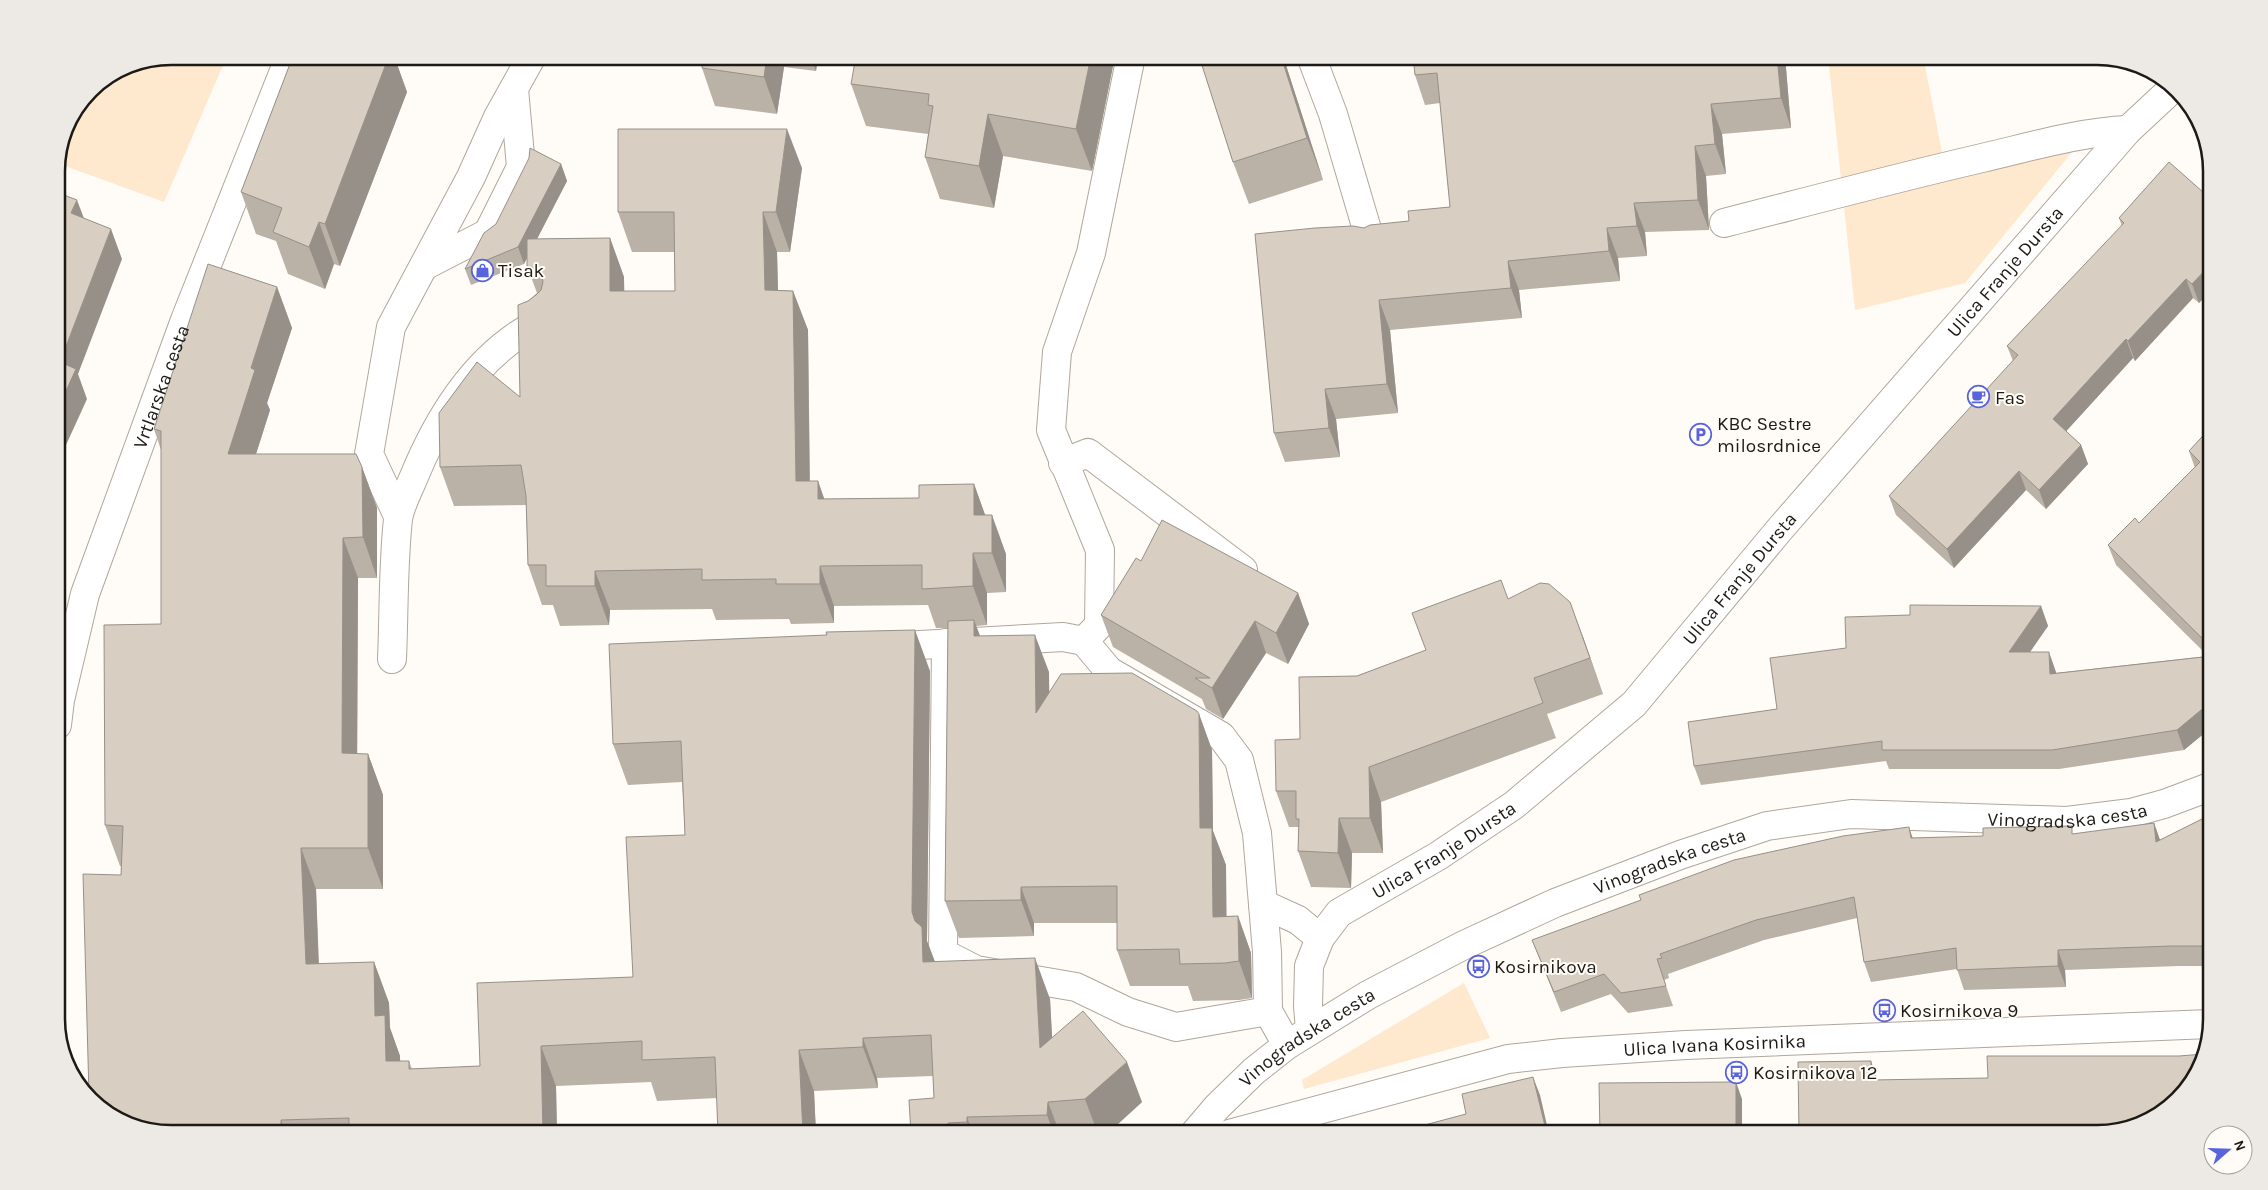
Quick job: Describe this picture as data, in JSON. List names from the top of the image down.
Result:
{
  "streets": {
    "street": [
      "Ulica Franje Dursta",
      "Vrtlarska cesta",
      "Vinogradska cesta",
      "Ulica Ivana Kosirnika"
    ]
  },
  "crossings": [
    ["Ulica Franje Dursta", "Vinogradska cesta"]
  ],
  "places": {
    "shop": ["Tisak"],
    "cafe": ["Fas"],
    "parking": ["KBC Sestre milosrdnice"],
    "bus stop": ["Kosirnikova", "Kosirnikova 9", "Kosirnikova 12"]
  },
  "north": "right"
}
